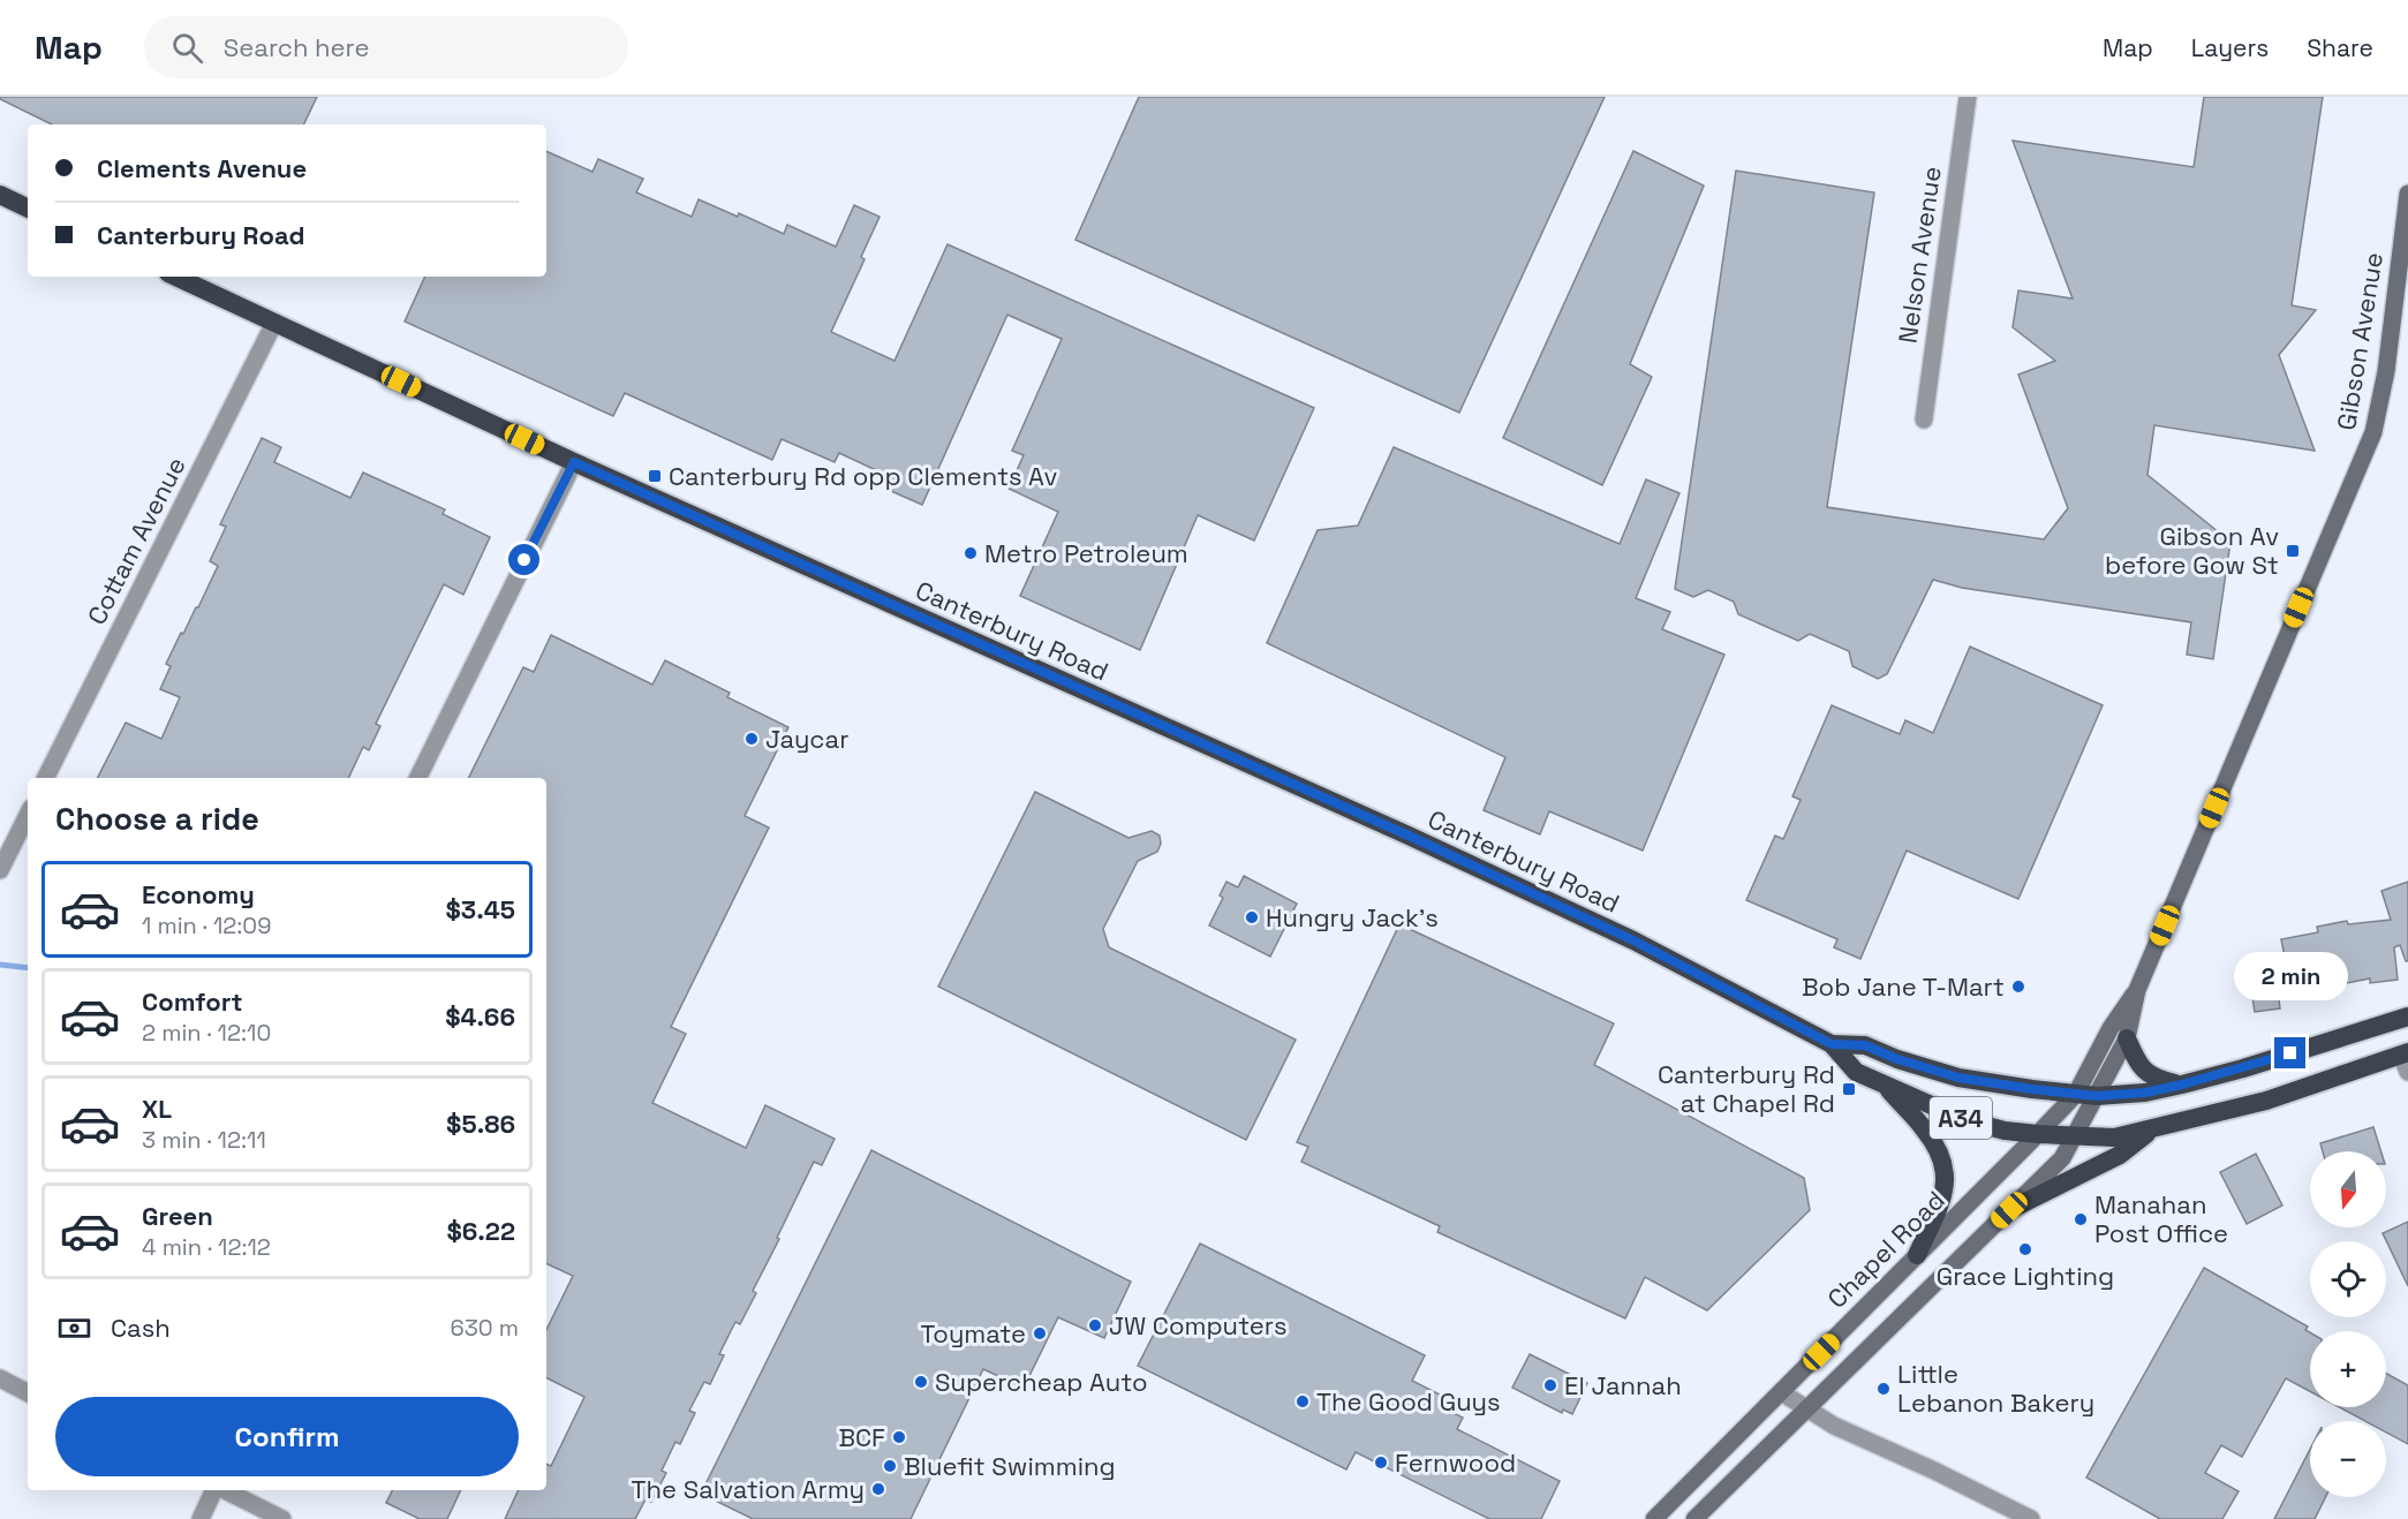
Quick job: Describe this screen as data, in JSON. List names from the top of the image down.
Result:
{
  "streets": {
    "highway": ["Canterbury Road", "A34"],
    "main road": ["Gibson Avenue", "Chapel Road"],
    "street": ["Nelson Avenue", "Cottam Avenue"]
  },
  "crossings": [
    ["Gibson Avenue", "Canterbury Road"],
    ["Gibson Avenue", "Chapel Road"],
    ["Cottam Avenue", "Canterbury Road"],
    ["Canterbury Road", "Chapel Road"]
  ],
  "places": {
    "transit": ["Canterbury Rd opp Clements Av", "Gibson Av before Gow St", "Canterbury Rd at Chapel Rd"],
    "other": [
      "Metro Petroleum",
      "Jaycar",
      "Hungry Jack's",
      "Bob Jane T-Mart",
      "Manahan Post Office",
      "Grace Lighting",
      "JW Computers",
      "Toymate",
      "Supercheap Auto",
      "El Jannah",
      "Little Lebanon Bakery",
      "The Good Guys",
      "BCF",
      "Fernwood",
      "Bluefit Swimming",
      "The Salvation Army"
    ]
  },
  "north": "bottom",
  "page": {
    "header": "Map",
    "search": "Search here",
    "nav": ["Map", "Layers", "Share"],
    "banner": ["Clements Avenue", "Canterbury Road"],
    "heading": "Choose a ride",
    "list": [
      {
        "name": "Economy",
        "note": "1 min · 12:09",
        "value": "$3.45"
      },
      {
        "name": "Comfort",
        "note": "2 min · 12:10",
        "value": "$4.66"
      },
      {
        "name": "XL",
        "note": "3 min · 12:11",
        "value": "$5.86"
      },
      {
        "name": "Green",
        "note": "4 min · 12:12",
        "value": "$6.22"
      }
    ],
    "bubble": "2 min",
    "map_buttons": ["+", "−"],
    "pay": ["Cash", "630 m"],
    "buttons": "Confirm"
  }
}
